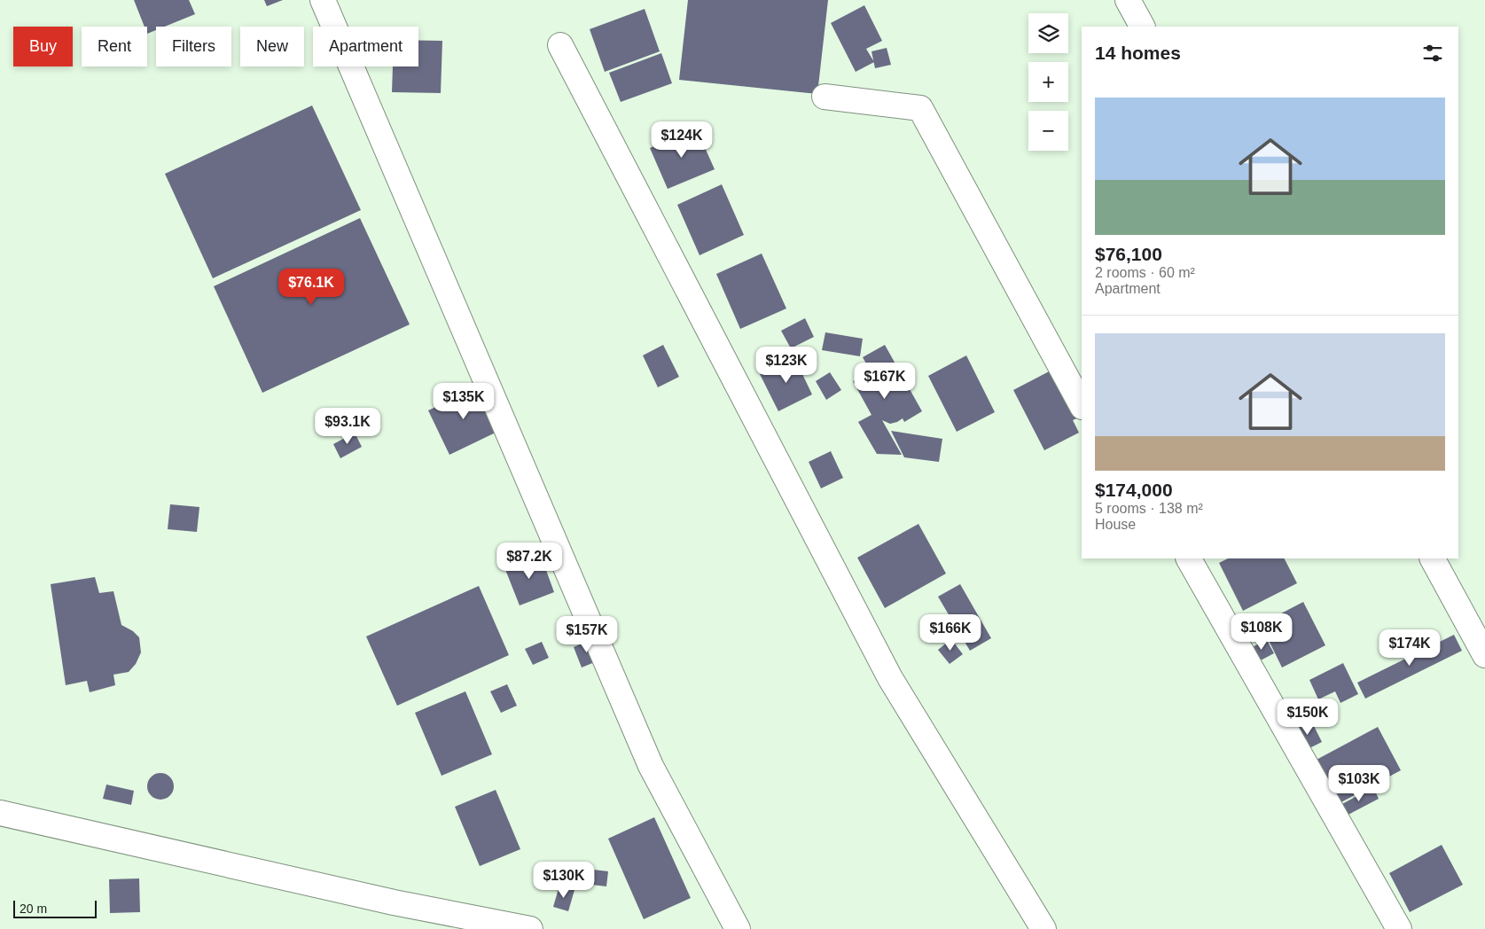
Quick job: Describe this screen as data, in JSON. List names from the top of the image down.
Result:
{
  "scale_bar": "20 m",
  "page": {
    "map_buttons": ["+", "−"],
    "chip": [
      "Buy",
      "Rent",
      "Filters",
      "New",
      "Apartment"
    ],
    "heading": "14 homes",
    "list": [
      {
        "name": "$76,100",
        "note": "2 rooms · 60 m² · Apartment"
      },
      {
        "name": "$174,000",
        "note": "5 rooms · 138 m² · House"
      }
    ],
    "price": [
      "$124K",
      "$76.1K",
      "$123K",
      "$167K",
      "$135K",
      "$93.1K",
      "$87.2K",
      "$108K",
      "$166K",
      "$157K",
      "$174K",
      "$150K",
      "$103K",
      "$130K"
    ],
    "scale": "20 m"
  }
}
